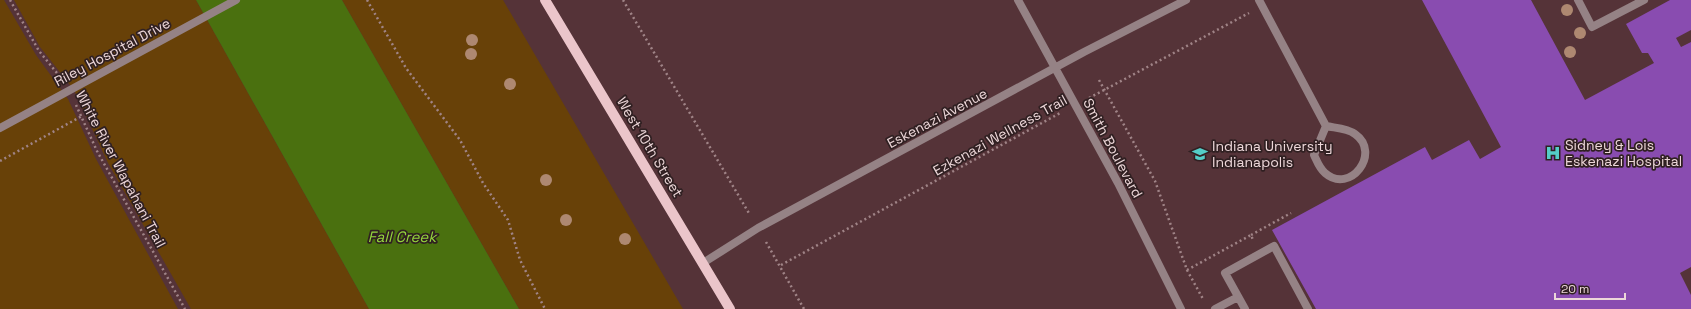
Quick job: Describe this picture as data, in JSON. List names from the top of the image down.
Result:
{
  "streets": {
    "main road": ["West 10th Street"],
    "street": ["Riley Hospital Drive", "Eskenazi Avenue", "Smith Boulevard"],
    "path": ["Ezkenazi Wellness Trail", "White River Wapahani Trail"]
  },
  "crossings": [
    ["Riley Hospital Drive", "White River Wapahani Trail"],
    ["Eskenazi Avenue", "West 10th Street"],
    ["Eskenazi Avenue", "Smith Boulevard"],
    ["Ezkenazi Wellness Trail", "Smith Boulevard"]
  ],
  "water": ["Fall Creek"],
  "places": {
    "hospital": ["Sidney & Lois Eskenazi Hospital"],
    "school or university": ["Indiana University Indianapolis"]
  },
  "scale_bar": "20 m"
}
